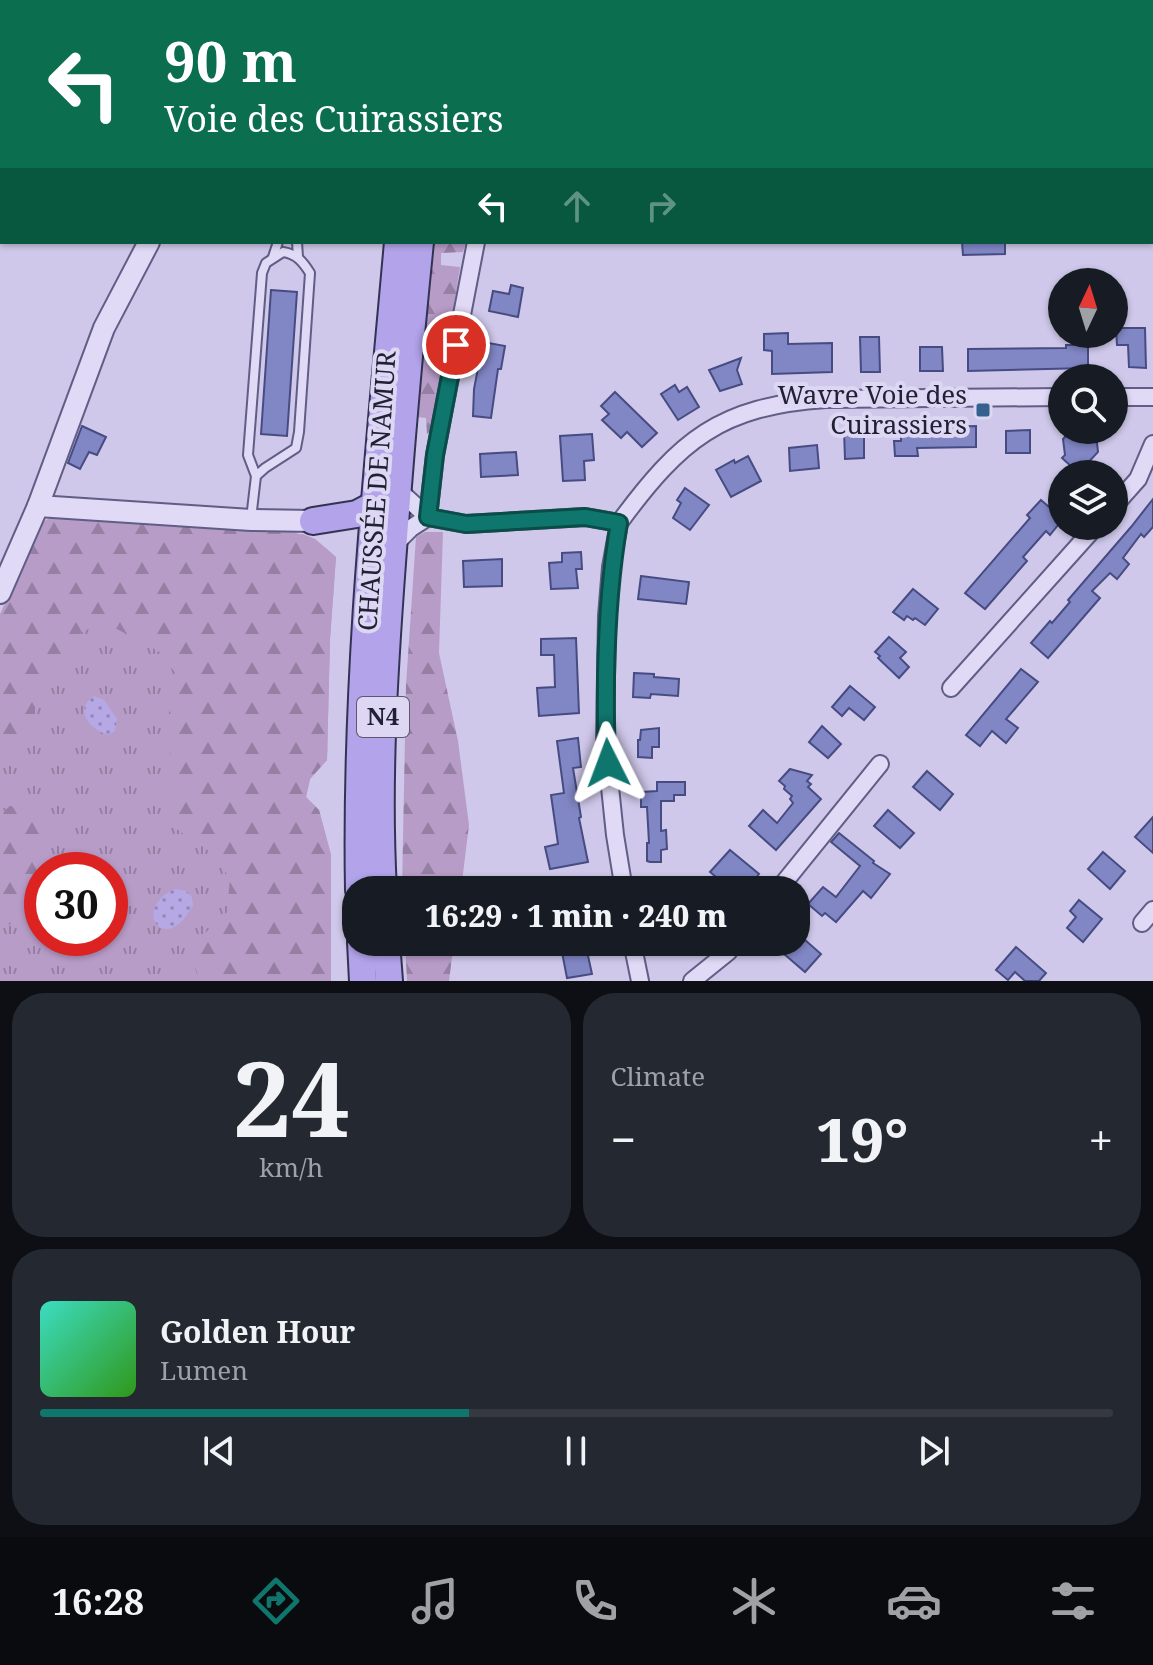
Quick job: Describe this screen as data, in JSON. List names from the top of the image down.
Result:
{
  "streets": {
    "main road": ["CHAUSSÉE DE NAMUR", "N4"]
  },
  "places": {
    "transit": ["Wavre Voie des Cuirassiers"]
  },
  "north": "top",
  "page": {
    "turn": ["90 m", "Voie des Cuirassiers"],
    "limit": "30",
    "trip": "16:29 · 1 min · 240 m",
    "tile": [
      ["24", "km/h"],
      "Climate"
    ],
    "heat": ["−", "19°", "+"],
    "song": ["Golden Hour", "Lumen"],
    "tabs": "16:28"
  }
}
